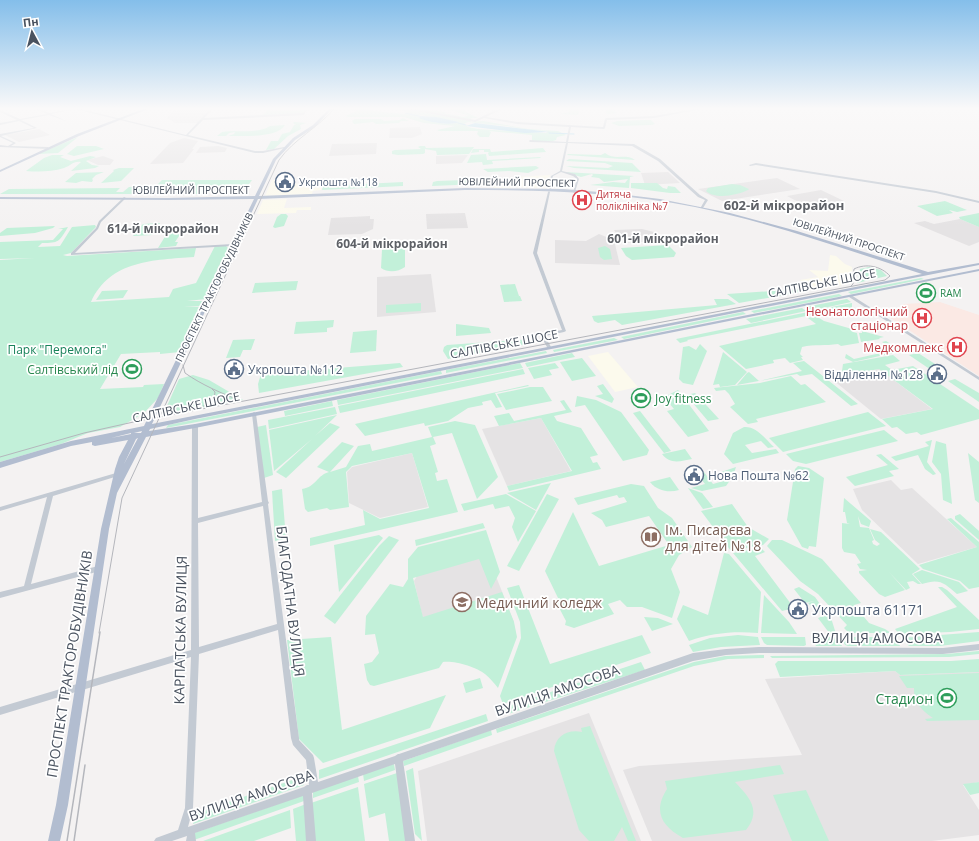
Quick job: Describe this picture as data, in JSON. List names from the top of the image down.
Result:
{
  "streets": {
    "main road": ["ЮВІЛЕЙНИЙ ПРОСПЕКТ", "САЛТІВСЬКЕ ШОСЕ", "ПРОСПЕКТ ТРАКТОРОБУДІВНИКІВ"],
    "street": ["БЛАГОДАТНА ВУЛИЦЯ", "КАРПАТСЬКА ВУЛИЦЯ", "ВУЛИЦЯ АМОСОВА"]
  },
  "crossings": [
    ["ЮВІЛЕЙНИЙ ПРОСПЕКТ", "САЛТІВСЬКЕ ШОСЕ"],
    ["ЮВІЛЕЙНИЙ ПРОСПЕКТ", "ПРОСПЕКТ ТРАКТОРОБУДІВНИКІВ"],
    ["САЛТІВСЬКЕ ШОСЕ", "ПРОСПЕКТ ТРАКТОРОБУДІВНИКІВ"],
    ["САЛТІВСЬКЕ ШОСЕ", "БЛАГОДАТНА ВУЛИЦЯ"],
    ["САЛТІВСЬКЕ ШОСЕ", "КАРПАТСЬКА ВУЛИЦЯ"],
    ["БЛАГОДАТНА ВУЛИЦЯ", "ВУЛИЦЯ АМОСОВА"],
    ["КАРПАТСЬКА ВУЛИЦЯ", "ВУЛИЦЯ АМОСОВА"]
  ],
  "districts": [
    "602-й мікрорайон",
    "614-й мікрорайон",
    "601-й мікрорайон",
    "604-й мікрорайон"
  ],
  "parks": ["Парк \"Перемога\""],
  "places": {
    "public building": [
      "Укрпошта №118",
      "Укрпошта №112",
      "Відділення №128",
      "Нова Пошта №62",
      "Укрпошта 61171"
    ],
    "hospital": ["Дитяча поліклініка №7", "Неонатологічний стаціонар", "Медкомплекс"],
    "sports": [
      "RAM",
      "Салтівський лід",
      "Joy fitness",
      "Стадион"
    ],
    "library": ["Ім. Писарєва для дітей №18"],
    "school or university": ["Медичний коледж"]
  },
  "north": "top"
}
